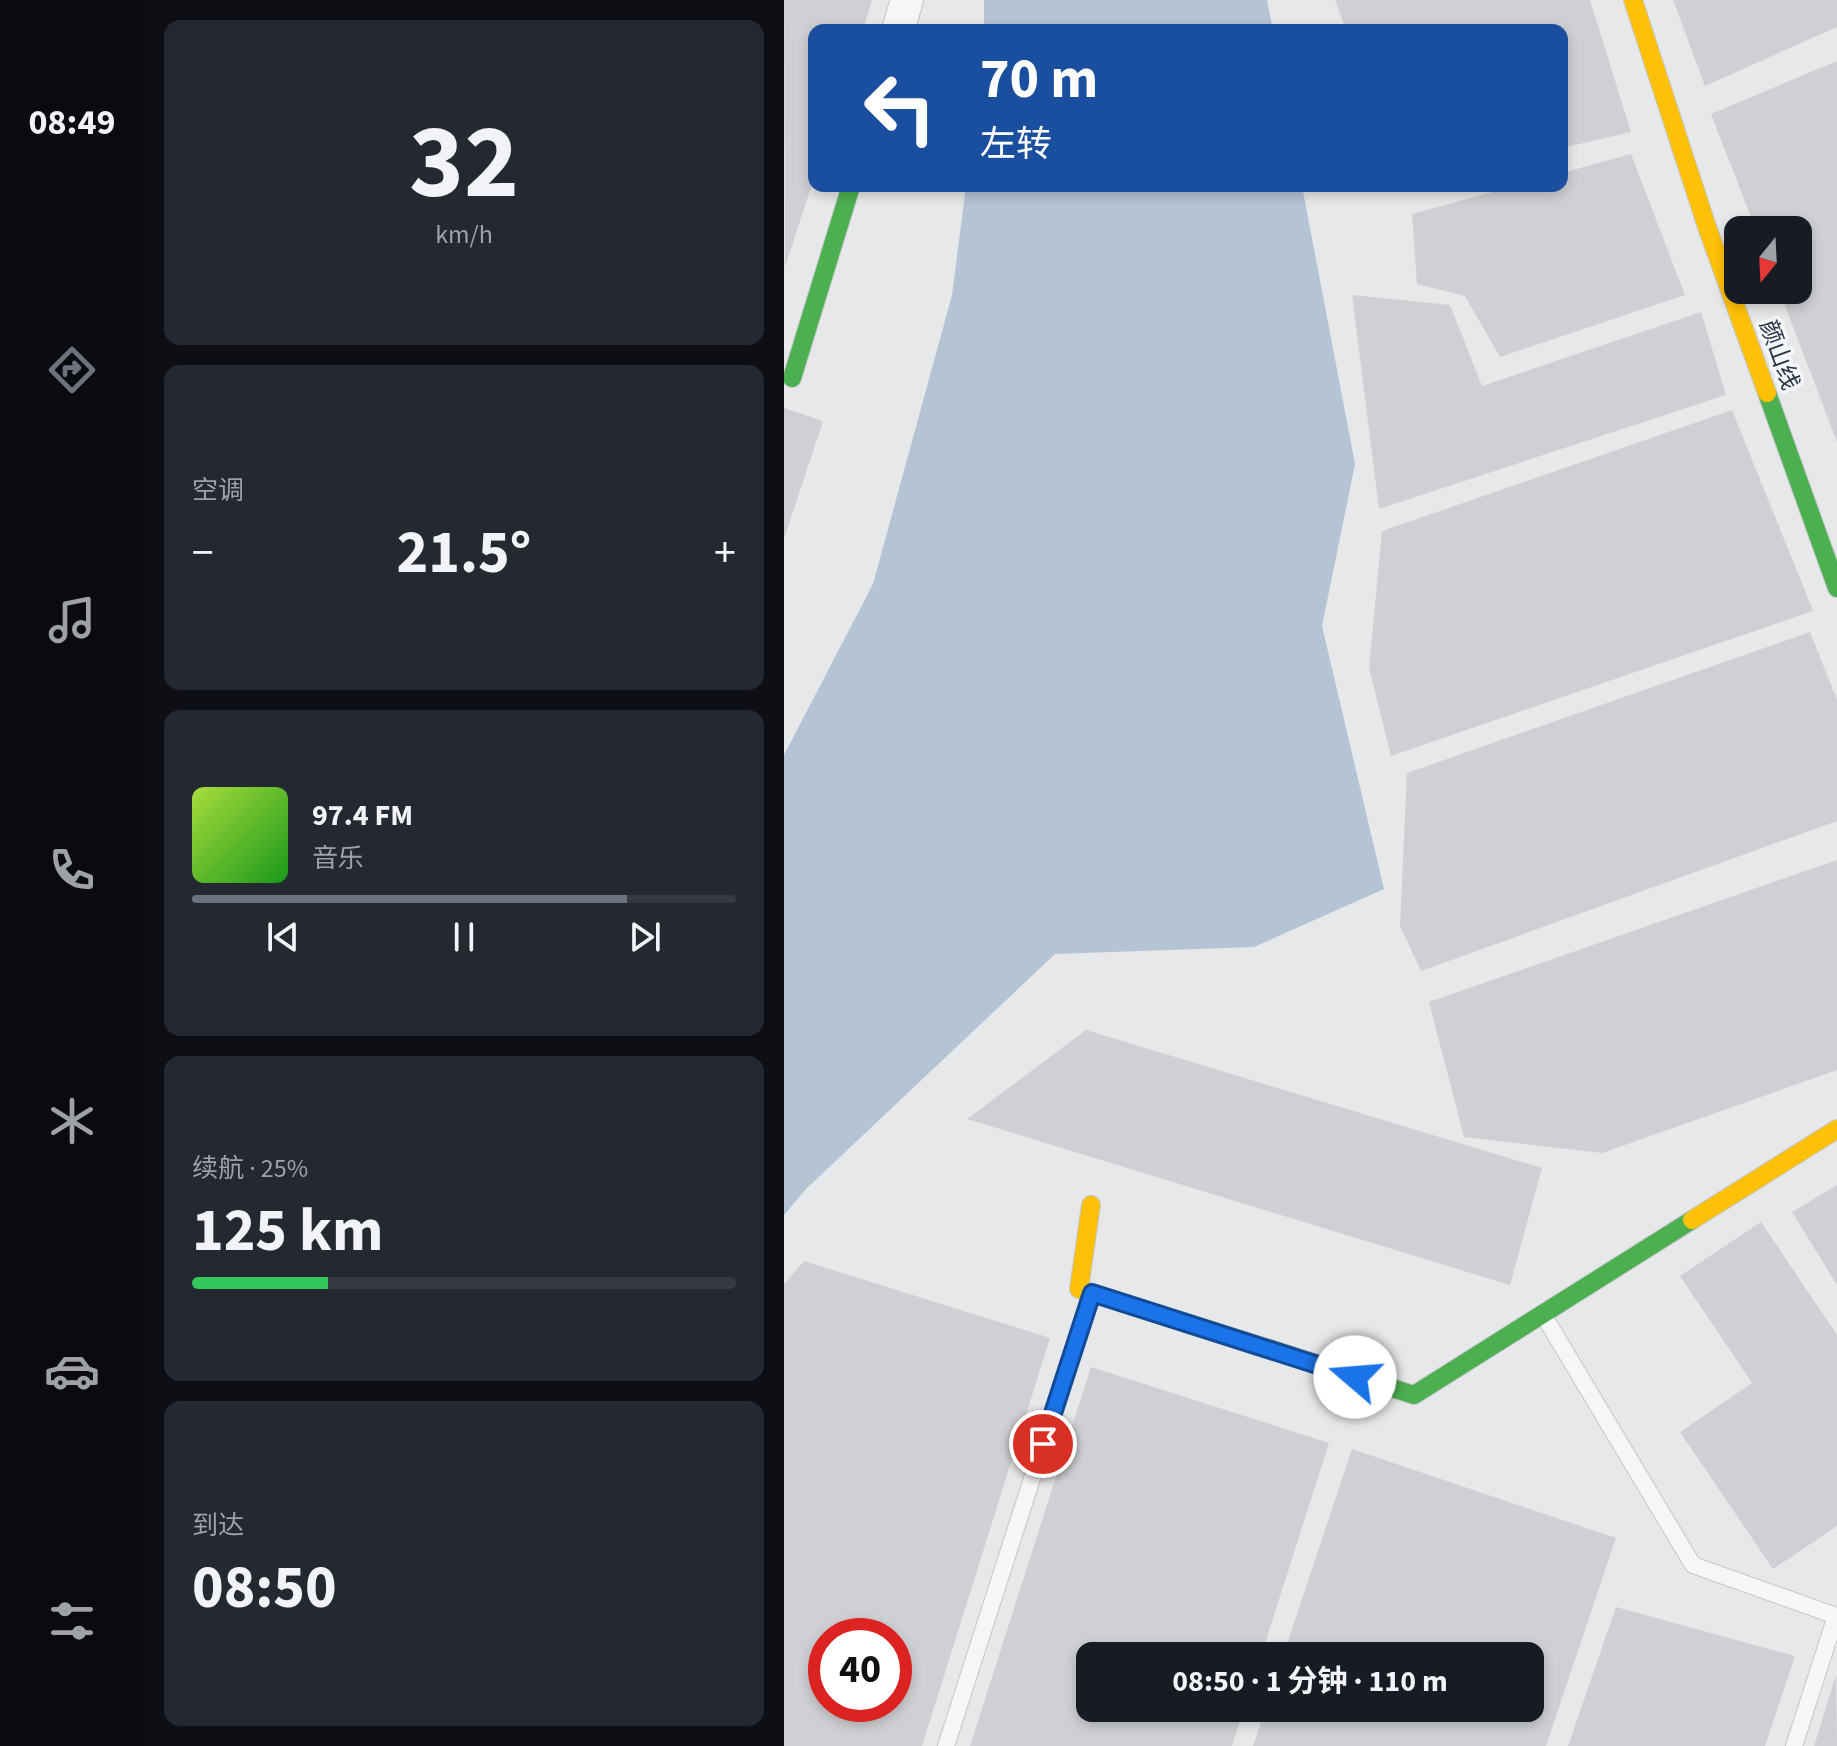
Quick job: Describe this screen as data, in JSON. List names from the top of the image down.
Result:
{
  "streets": {
    "street": ["颜山线"]
  },
  "north": "bottom",
  "page": {
    "tabs": "08:49",
    "tile": [
      ["32", "km/h"],
      "空调",
      ["续航 · 25%", "125 km"],
      ["到达", "08:50"]
    ],
    "turn": ["70 m", "左转"],
    "heat": ["−", "21.5°", "+"],
    "song": ["97.4 FM", "音乐"],
    "limit": "40",
    "trip": "08:50 · 1 分钟 · 110 m"
  }
}
